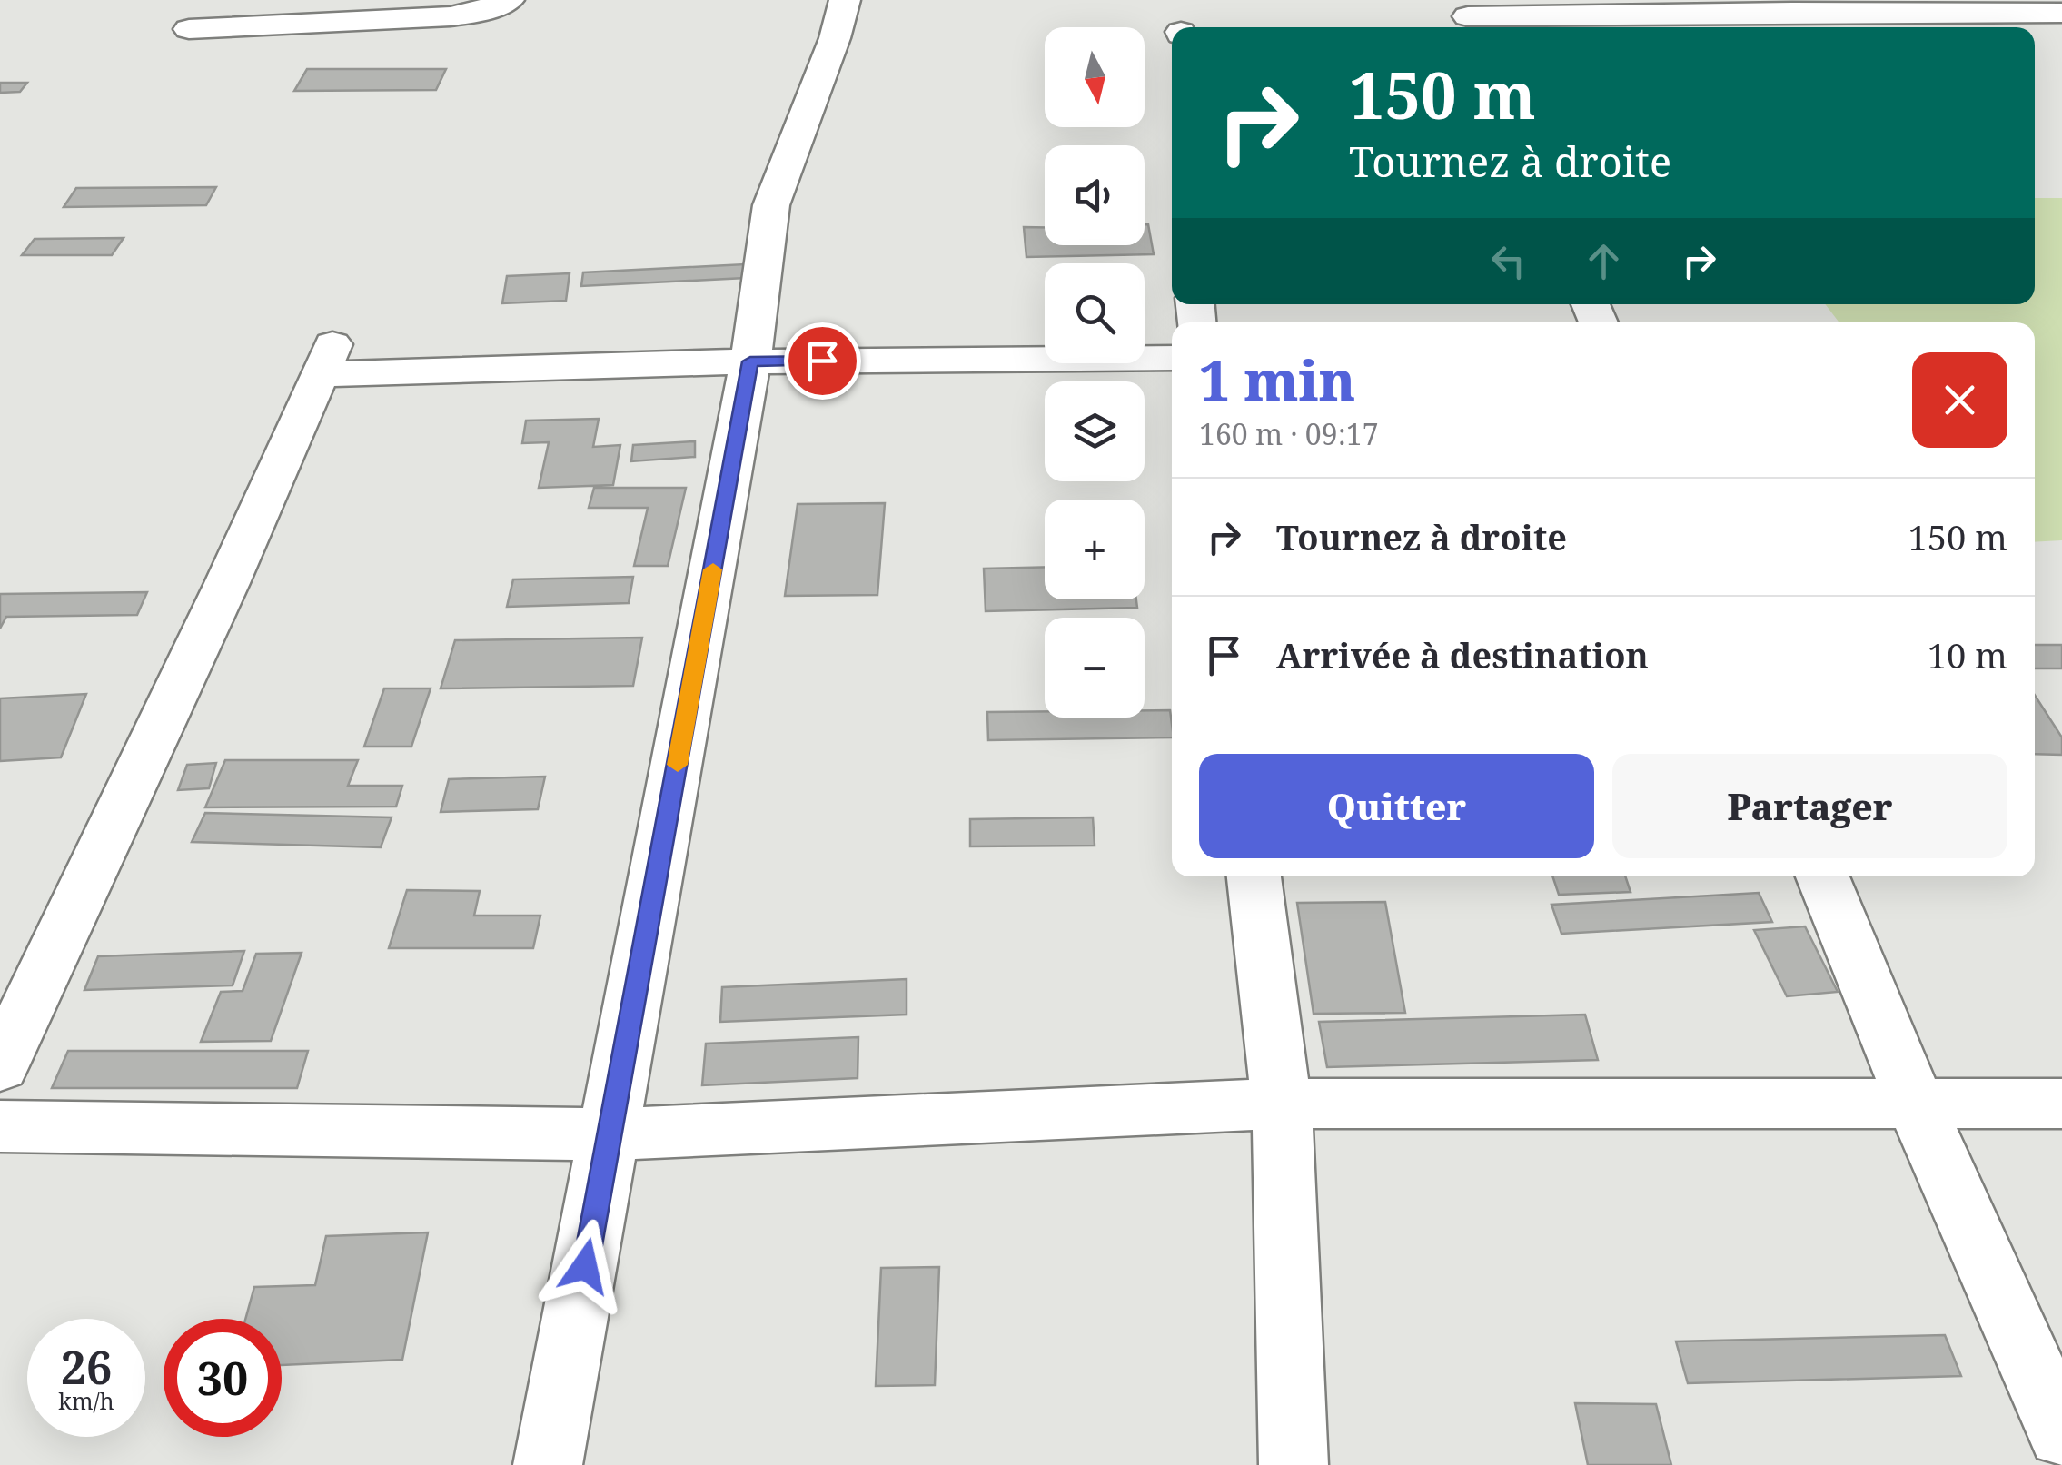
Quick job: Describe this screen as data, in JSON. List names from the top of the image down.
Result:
{
  "north": "bottom",
  "page": {
    "map_buttons": ["+", "−"],
    "turn": ["150 m", "Tournez à droite"],
    "heading": ["1 min", "160 m · 09:17"],
    "list": [
      {
        "name": "Tournez à droite",
        "value": "150 m"
      },
      {
        "name": "Arrivée à destination",
        "value": "10 m"
      }
    ],
    "buttons": ["Quitter", "Partager"],
    "speed": "26 km/h",
    "limit": "30"
  }
}
